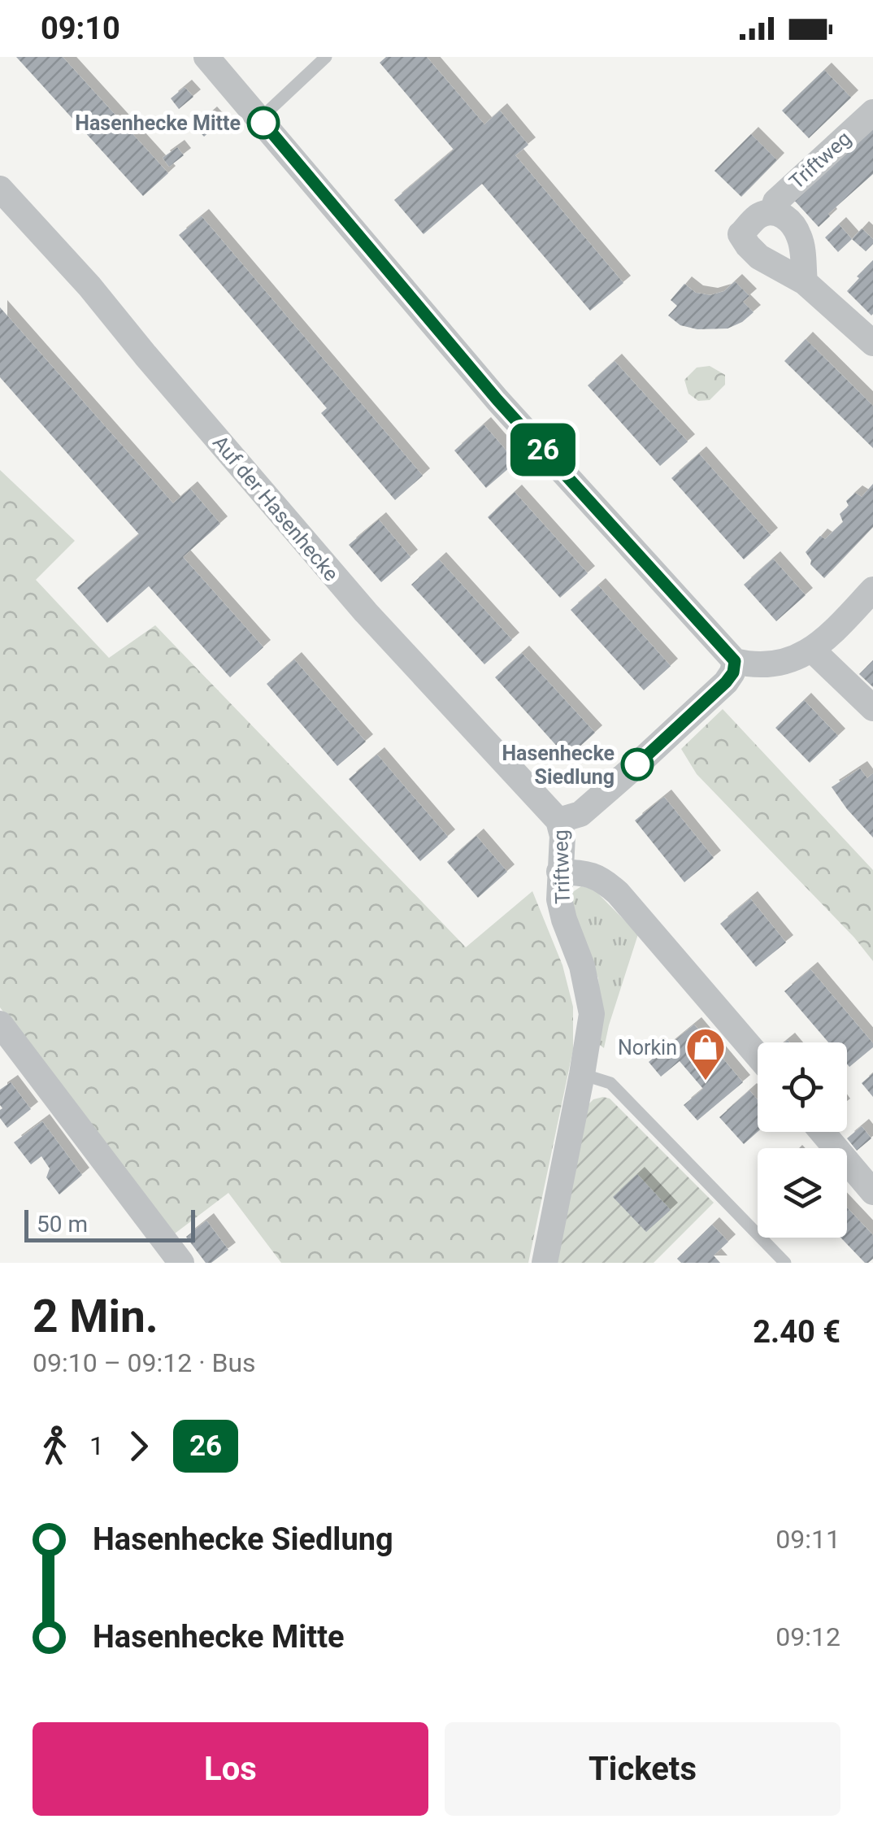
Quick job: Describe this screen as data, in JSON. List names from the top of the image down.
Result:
{
  "streets": {
    "street": ["Triftweg", "Auf der Hasenhecke"]
  },
  "crossings": [
    ["Triftweg", "Auf der Hasenhecke"]
  ],
  "places": {
    "other": ["Hasenhecke Mitte", "Hasenhecke Siedlung"],
    "shop": ["Norkin"]
  },
  "lines": ["bus line 26"],
  "scale_bar": "50 m",
  "page": {
    "status": "09:10",
    "on_map": "26",
    "scale": "50 m",
    "heading": ["2 Min.", "09:10 – 09:12 · Bus", "2.40 €"],
    "legs": ["1", "26"],
    "list": [
      {
        "name": "Hasenhecke Siedlung",
        "value": "09:11"
      },
      {
        "name": "Hasenhecke Mitte",
        "value": "09:12"
      }
    ],
    "buttons": ["Los", "Tickets"]
  }
}
